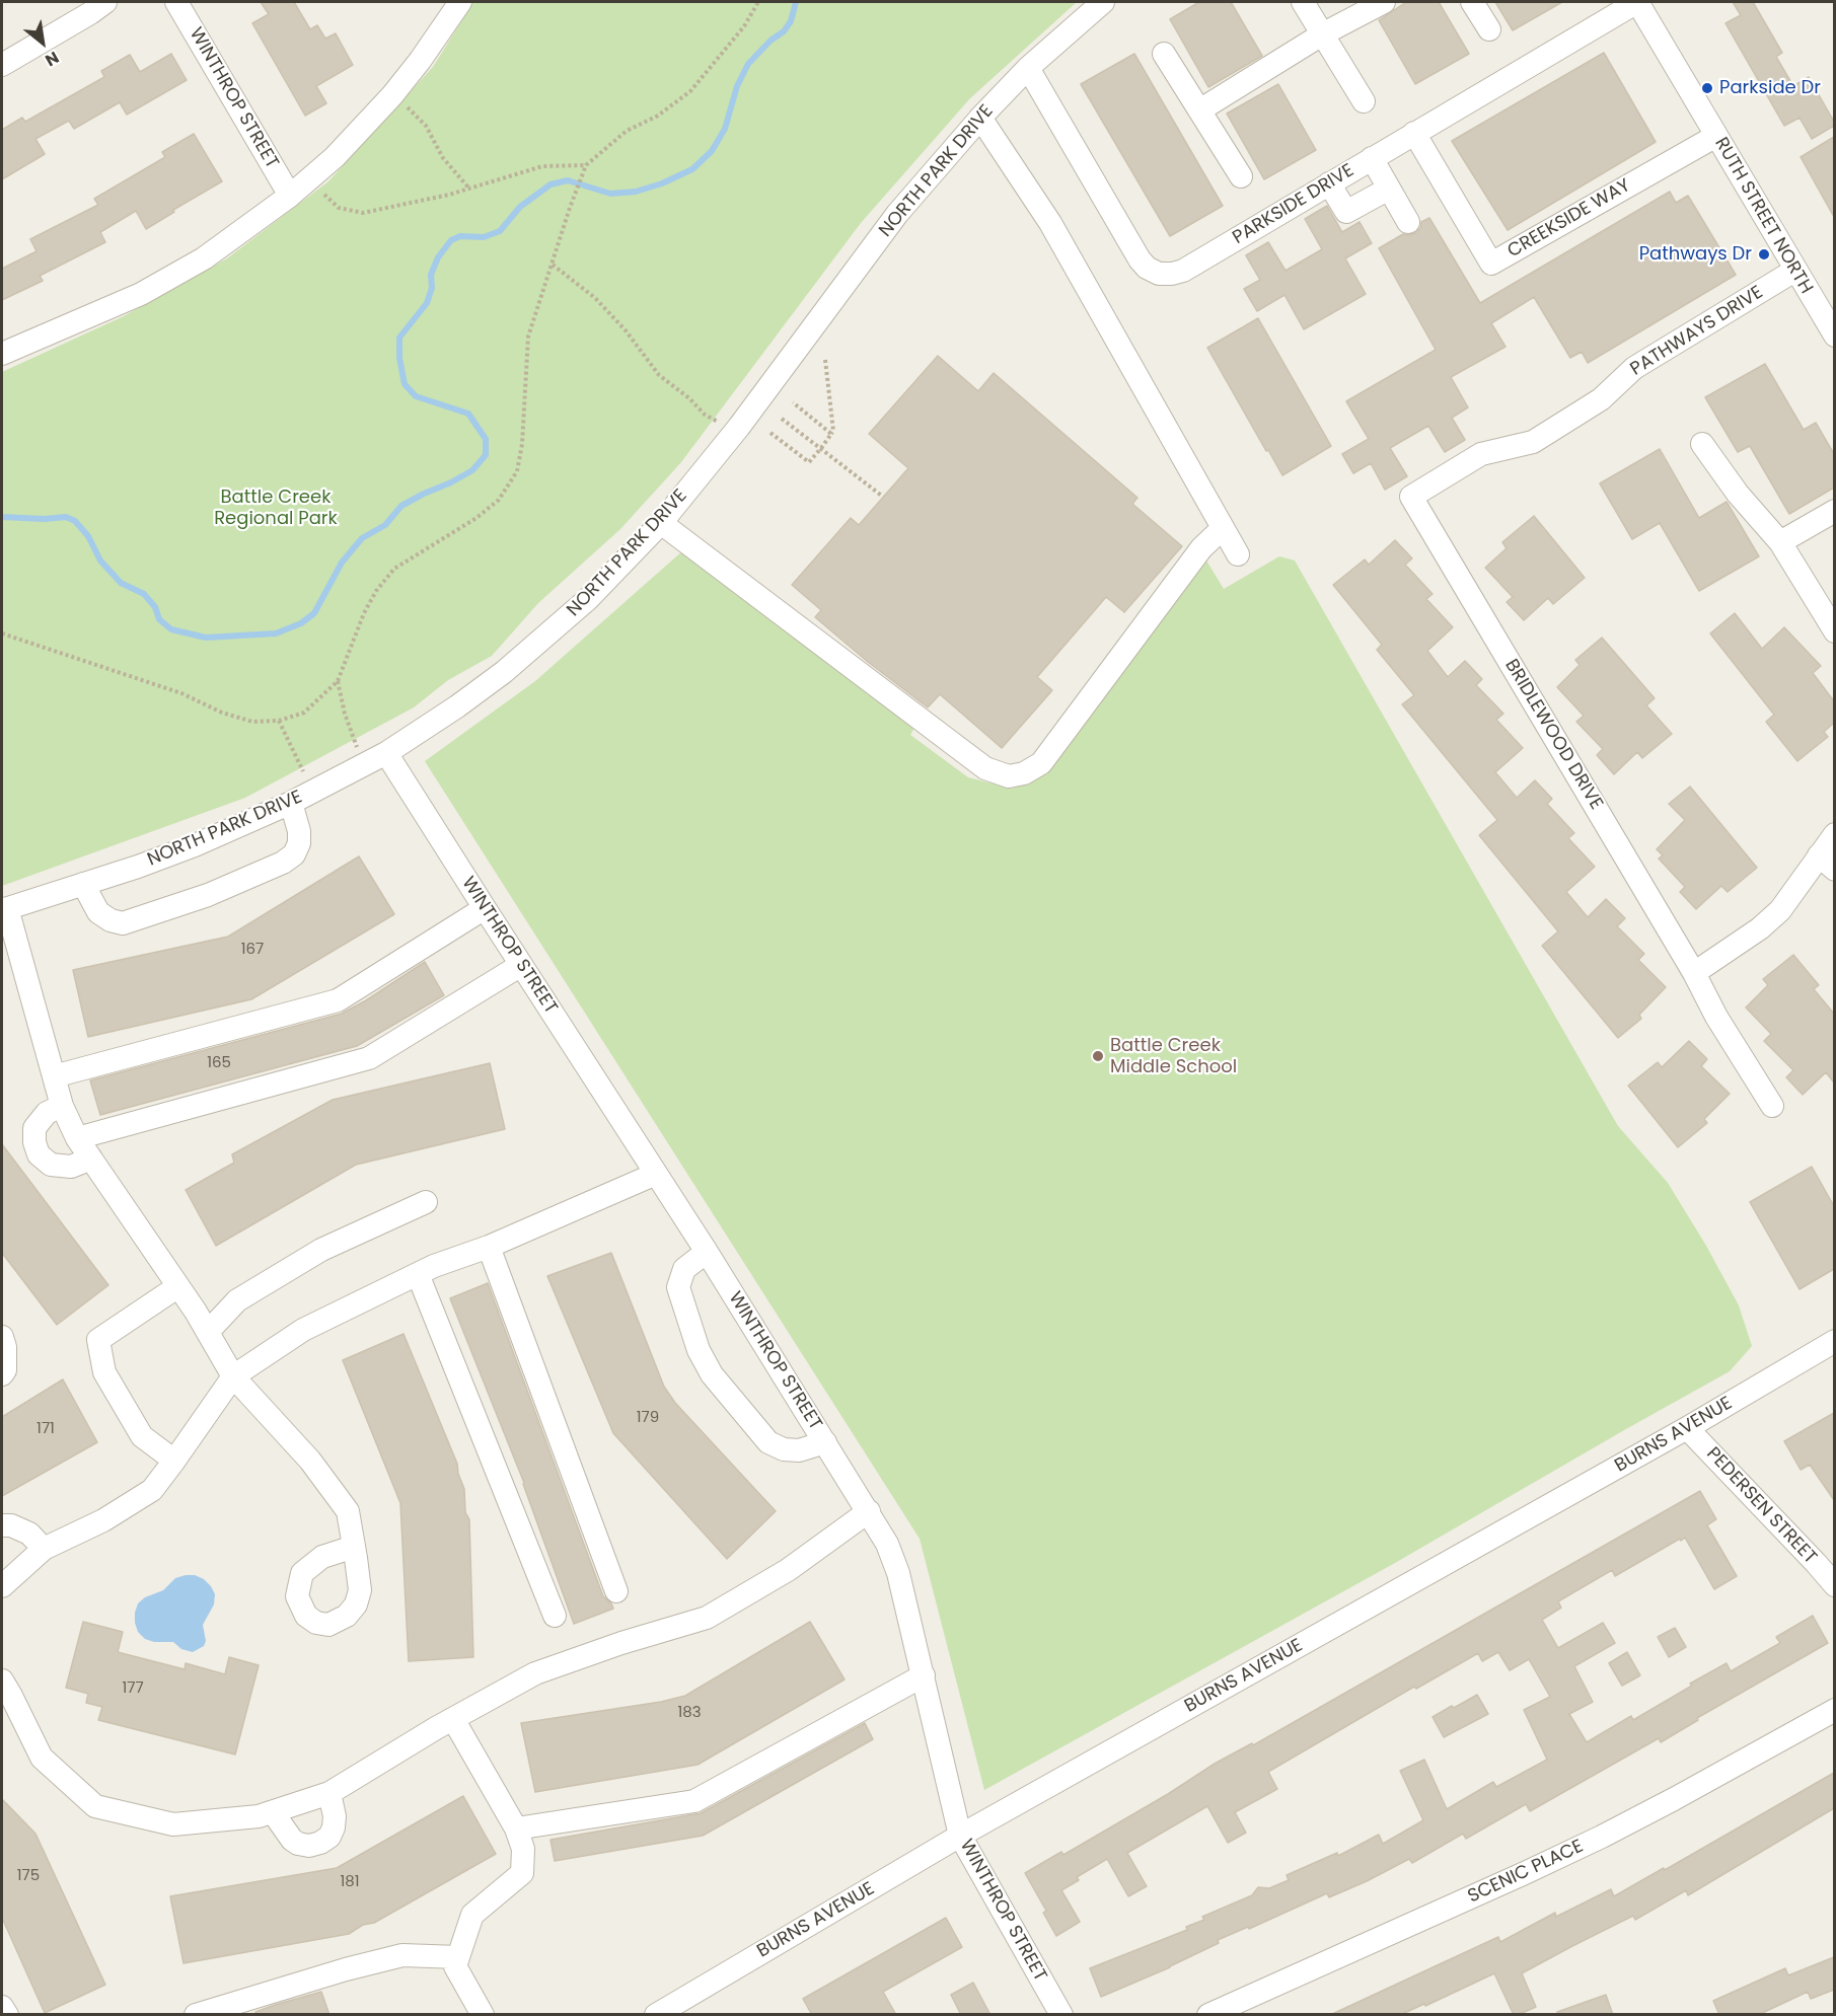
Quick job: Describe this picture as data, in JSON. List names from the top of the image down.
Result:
{
  "streets": {
    "street": [
      "WINTHROP STREET",
      "NORTH PARK DRIVE",
      "PARKSIDE DRIVE",
      "RUTH STREET NORTH",
      "CREEKSIDE WAY",
      "PATHWAYS DRIVE",
      "BRIDLEWOOD DRIVE",
      "BURNS AVENUE",
      "PEDERSEN STREET",
      "SCENIC PLACE"
    ]
  },
  "crossings": [
    ["WINTHROP STREET", "NORTH PARK DRIVE"],
    ["WINTHROP STREET", "BURNS AVENUE"],
    ["NORTH PARK DRIVE", "PARKSIDE DRIVE"],
    ["PARKSIDE DRIVE", "RUTH STREET NORTH"],
    ["PARKSIDE DRIVE", "CREEKSIDE WAY"],
    ["RUTH STREET NORTH", "CREEKSIDE WAY"],
    ["RUTH STREET NORTH", "PATHWAYS DRIVE"],
    ["PATHWAYS DRIVE", "BRIDLEWOOD DRIVE"],
    ["BURNS AVENUE", "PEDERSEN STREET"]
  ],
  "parks": ["Battle Creek Regional Park"],
  "places": ["Parkside Dr", "Pathways Dr", "Battle Creek Middle School"],
  "house_numbers": [
    "167",
    "165",
    "179",
    "171",
    "177",
    "183",
    "175",
    "181"
  ],
  "north": "bottom right"
}
